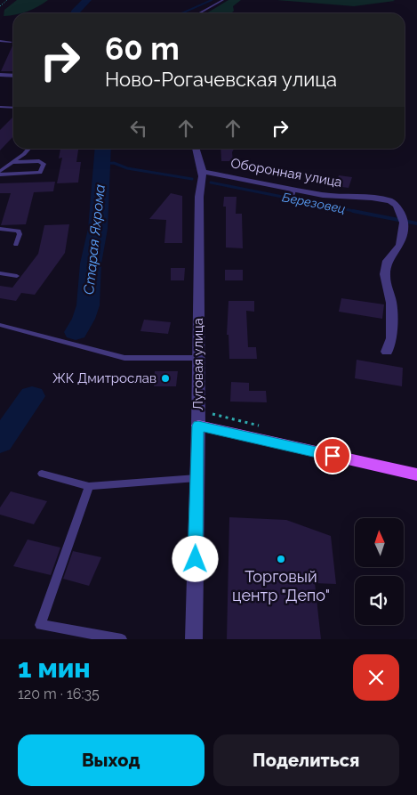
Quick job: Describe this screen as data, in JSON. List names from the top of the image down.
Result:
{
  "streets": {
    "street": ["Оборонная улица", "Луговая улица"]
  },
  "crossings": [
    ["Оборонная улица", "Луговая улица"]
  ],
  "water": ["Березовец", "Старая Яхрома"],
  "places": ["ЖК Дмитрослав", "Торговый центр \"Депо\""],
  "north": "top",
  "page": {
    "turn": ["60 m", "Ново-Рогачевская улица"],
    "heading": ["1 мин", "120 m · 16:35"],
    "buttons": ["Выход", "Поделиться"]
  }
}
